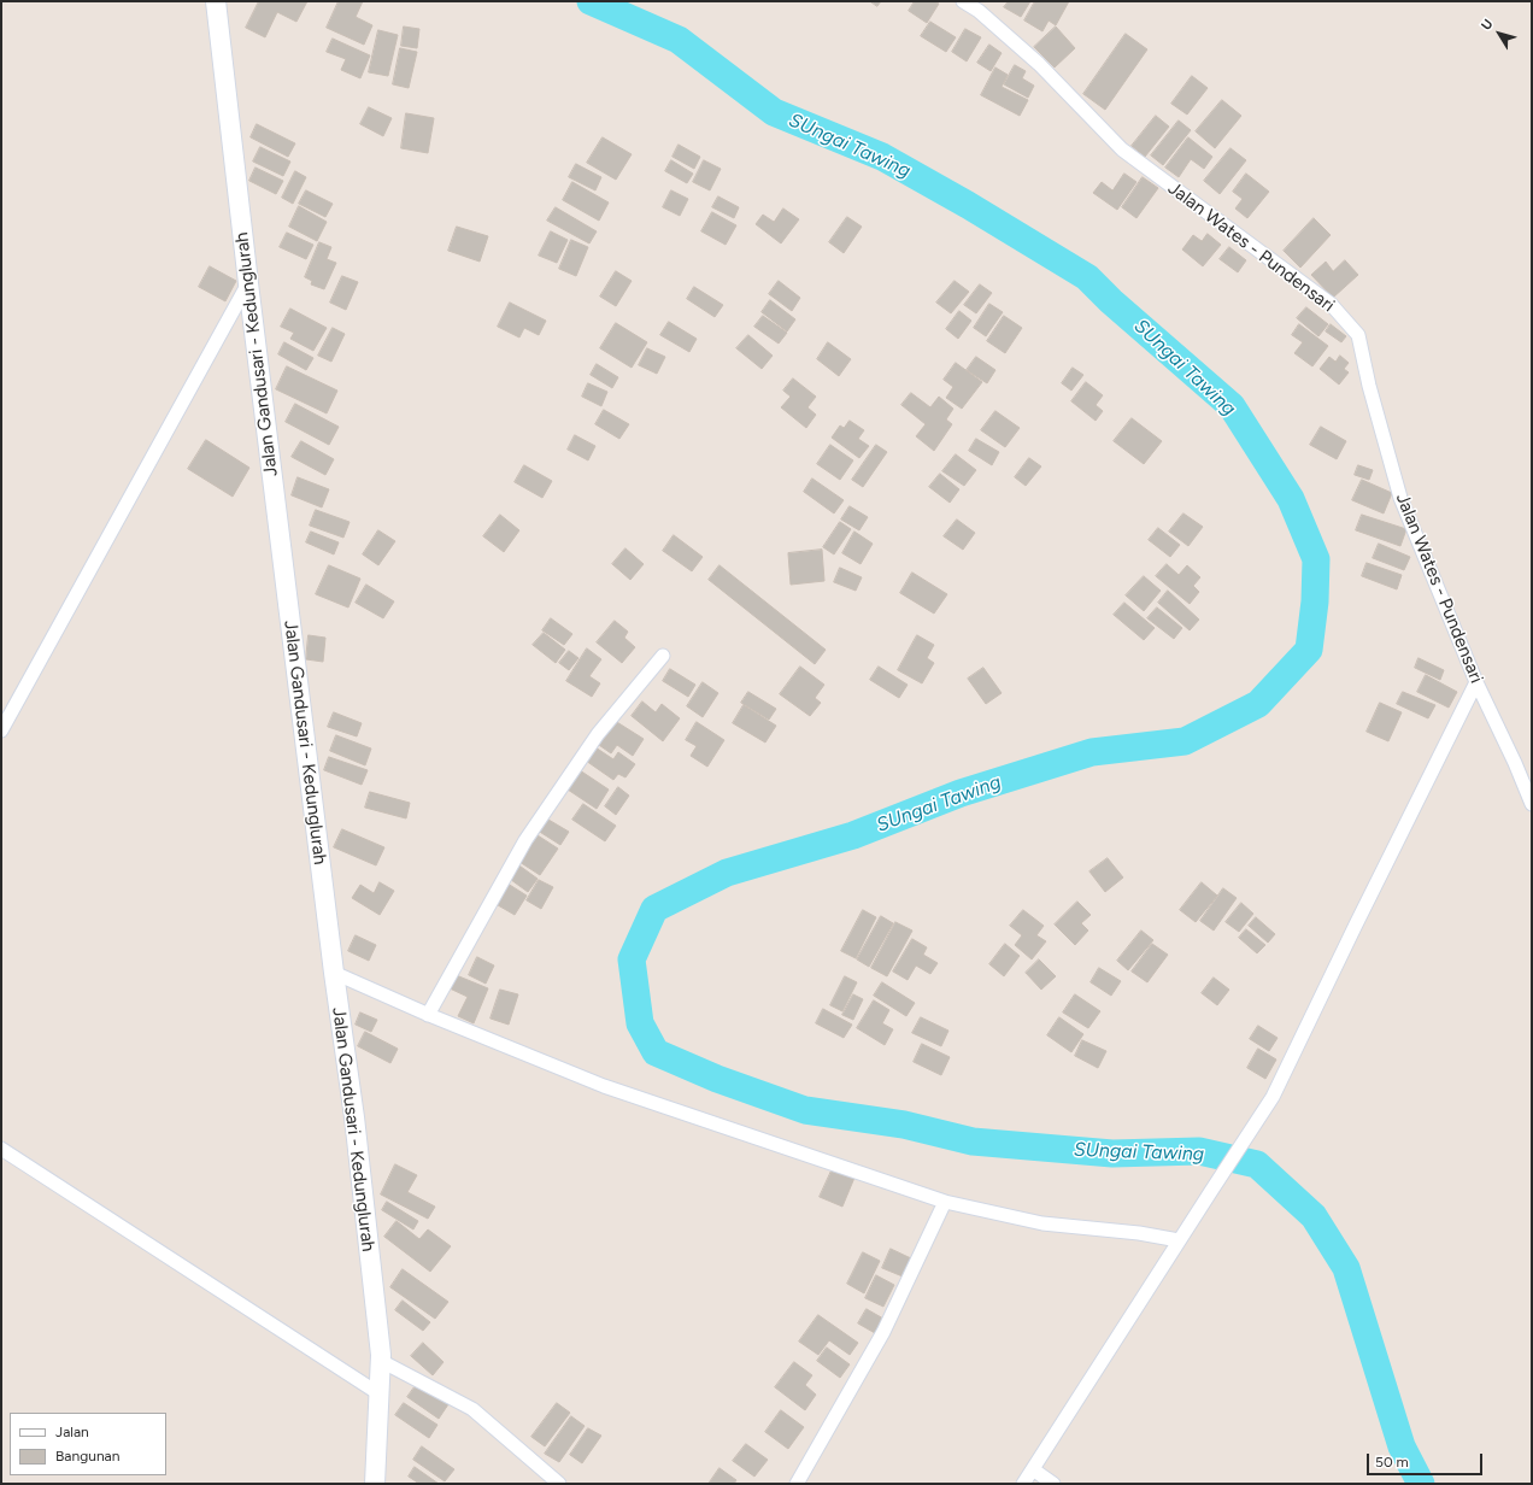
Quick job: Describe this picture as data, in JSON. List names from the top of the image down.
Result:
{
  "streets": {
    "street": ["Jalan Wates - Pundensari", "Jalan Gandusari - Kedunglurah"]
  },
  "water": ["SUngai Tawing"],
  "legend": ["Jalan", "Bangunan"],
  "scale_bar": "50 m",
  "north": "top left"
}
